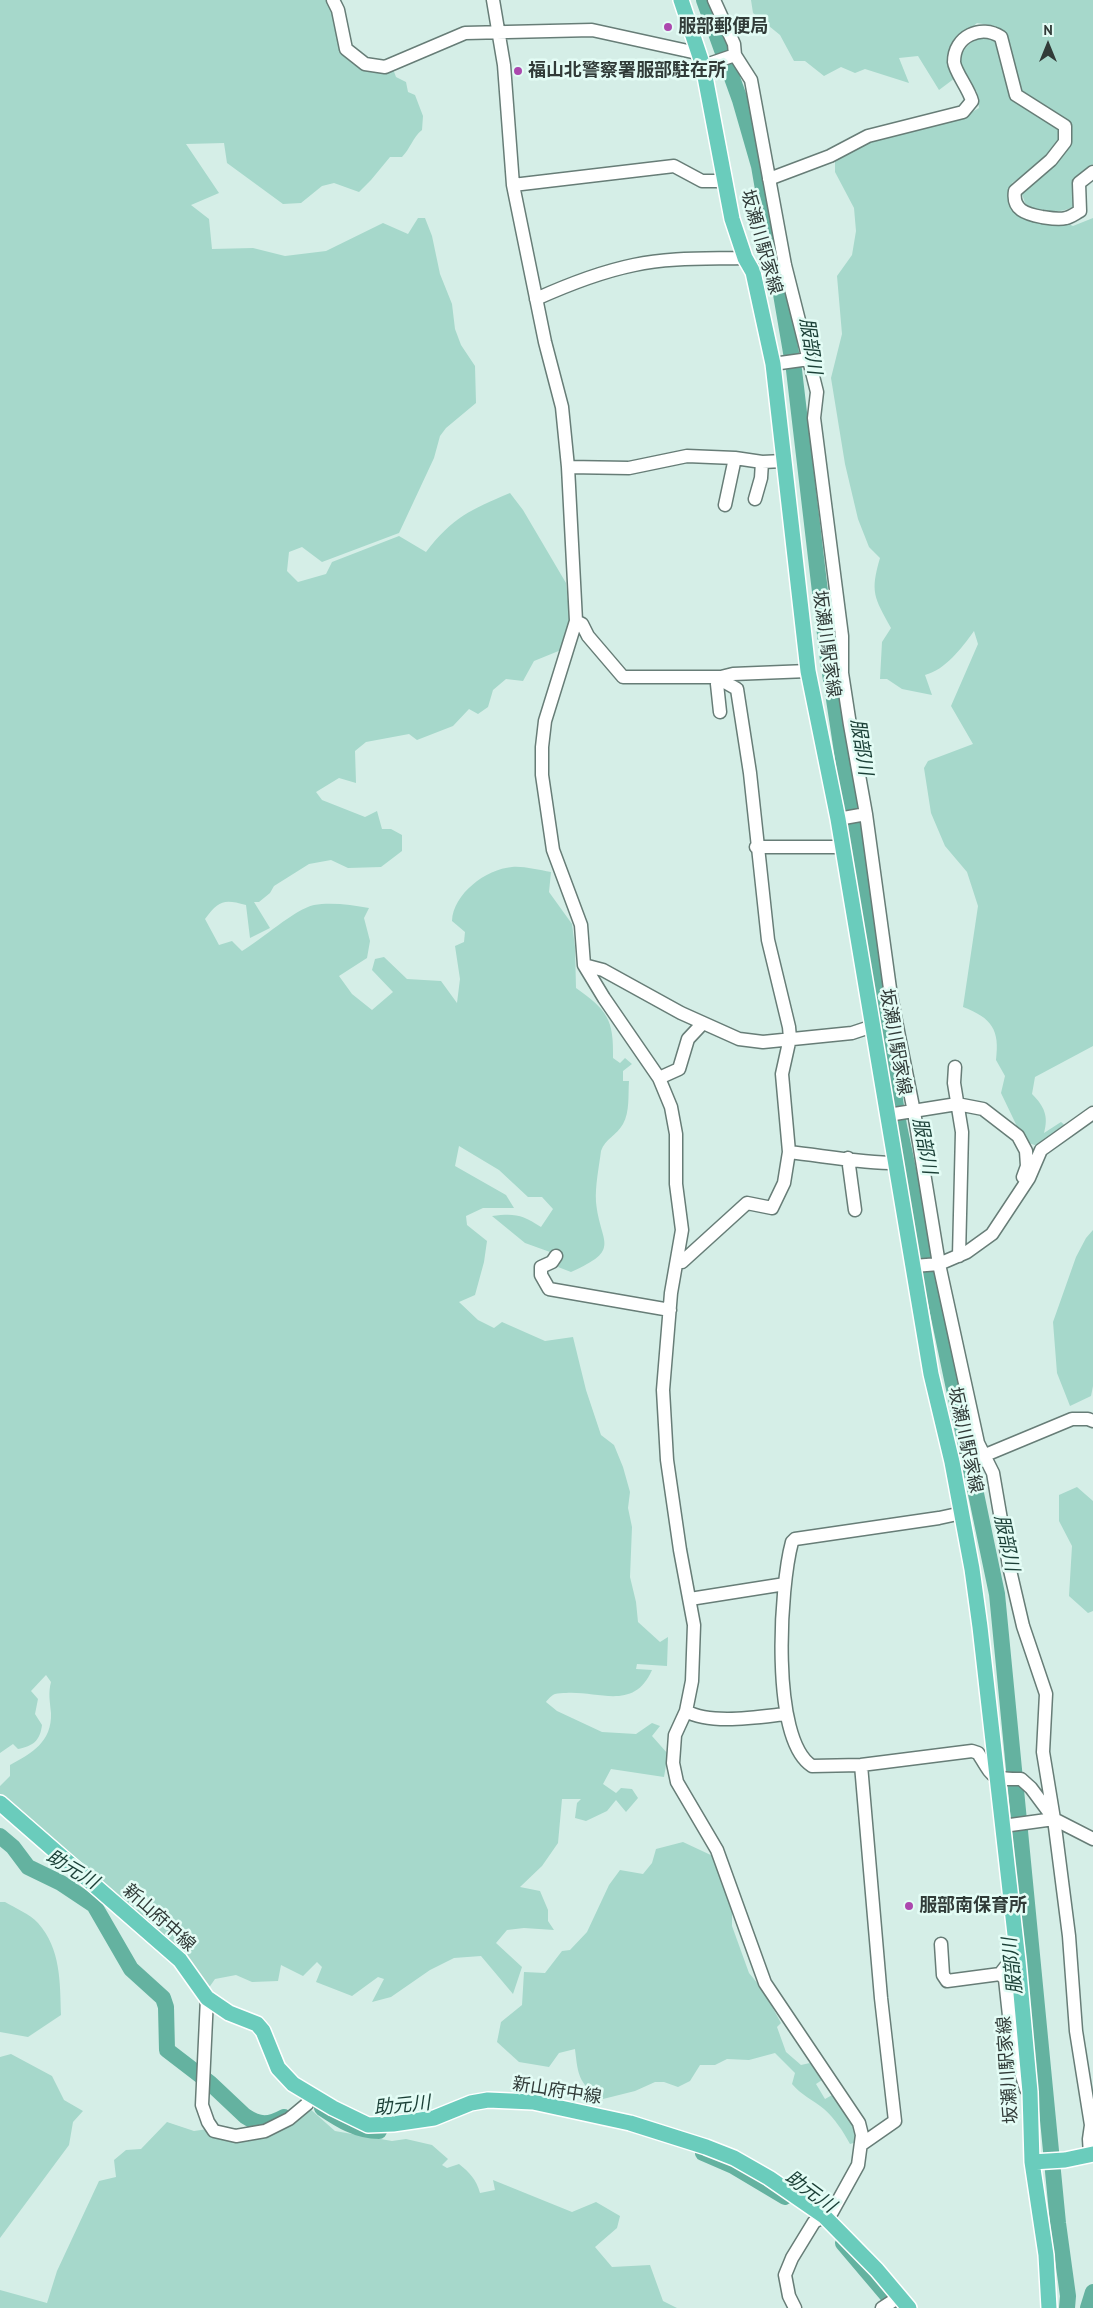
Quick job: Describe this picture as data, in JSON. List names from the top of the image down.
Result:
{
  "streets": {
    "main road": ["坂瀬川駅家線", "新山府中線"]
  },
  "water": ["服部川", "助元川"],
  "places": ["服部郵便局", "福山北警察署服部駐在所", "服部南保育所"],
  "north": "top"
}
